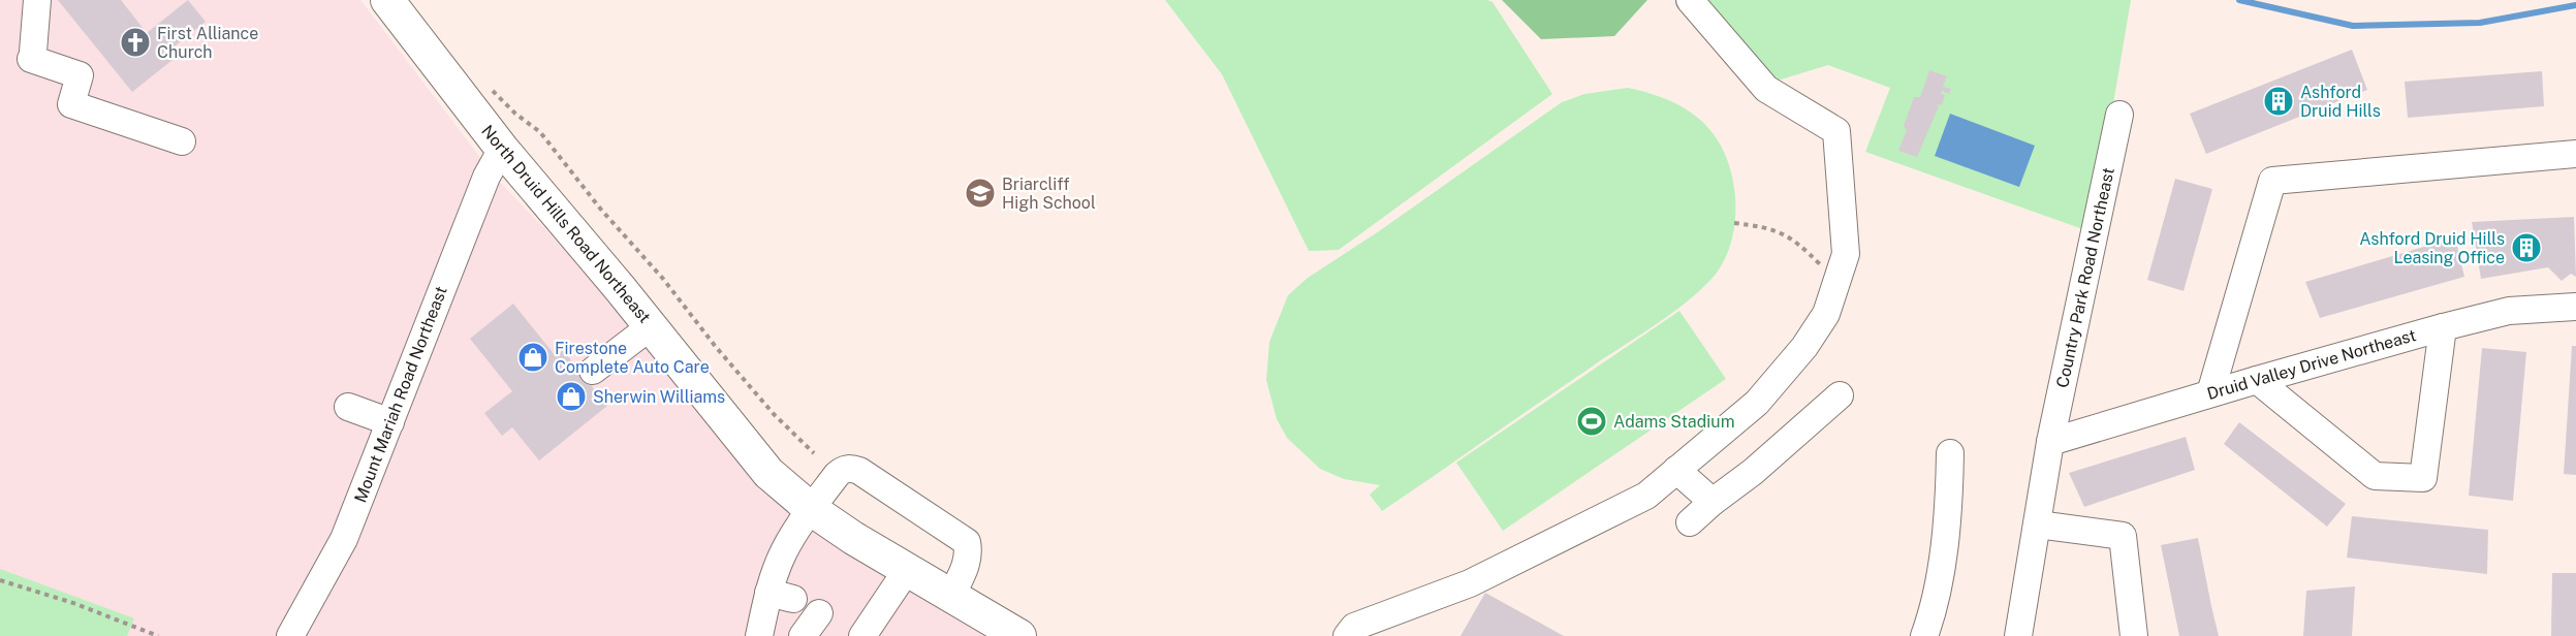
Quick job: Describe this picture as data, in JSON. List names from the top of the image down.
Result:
{
  "streets": {
    "main road": ["North Druid Hills Road Northeast"],
    "street": ["Country Park Road Northeast", "Druid Valley Drive Northeast", "Mount Mariah Road Northeast"]
  },
  "crossings": [
    ["North Druid Hills Road Northeast", "Mount Mariah Road Northeast"],
    ["Country Park Road Northeast", "Druid Valley Drive Northeast"]
  ],
  "places": {
    "church": ["First Alliance Church"],
    "building": ["Ashford Druid Hills", "Ashford Druid Hills Leasing Office"],
    "school or university": ["Briarcliff High School"],
    "shop": ["Firestone Complete Auto Care", "Sherwin Williams"],
    "sports": ["Adams Stadium"]
  }
}
